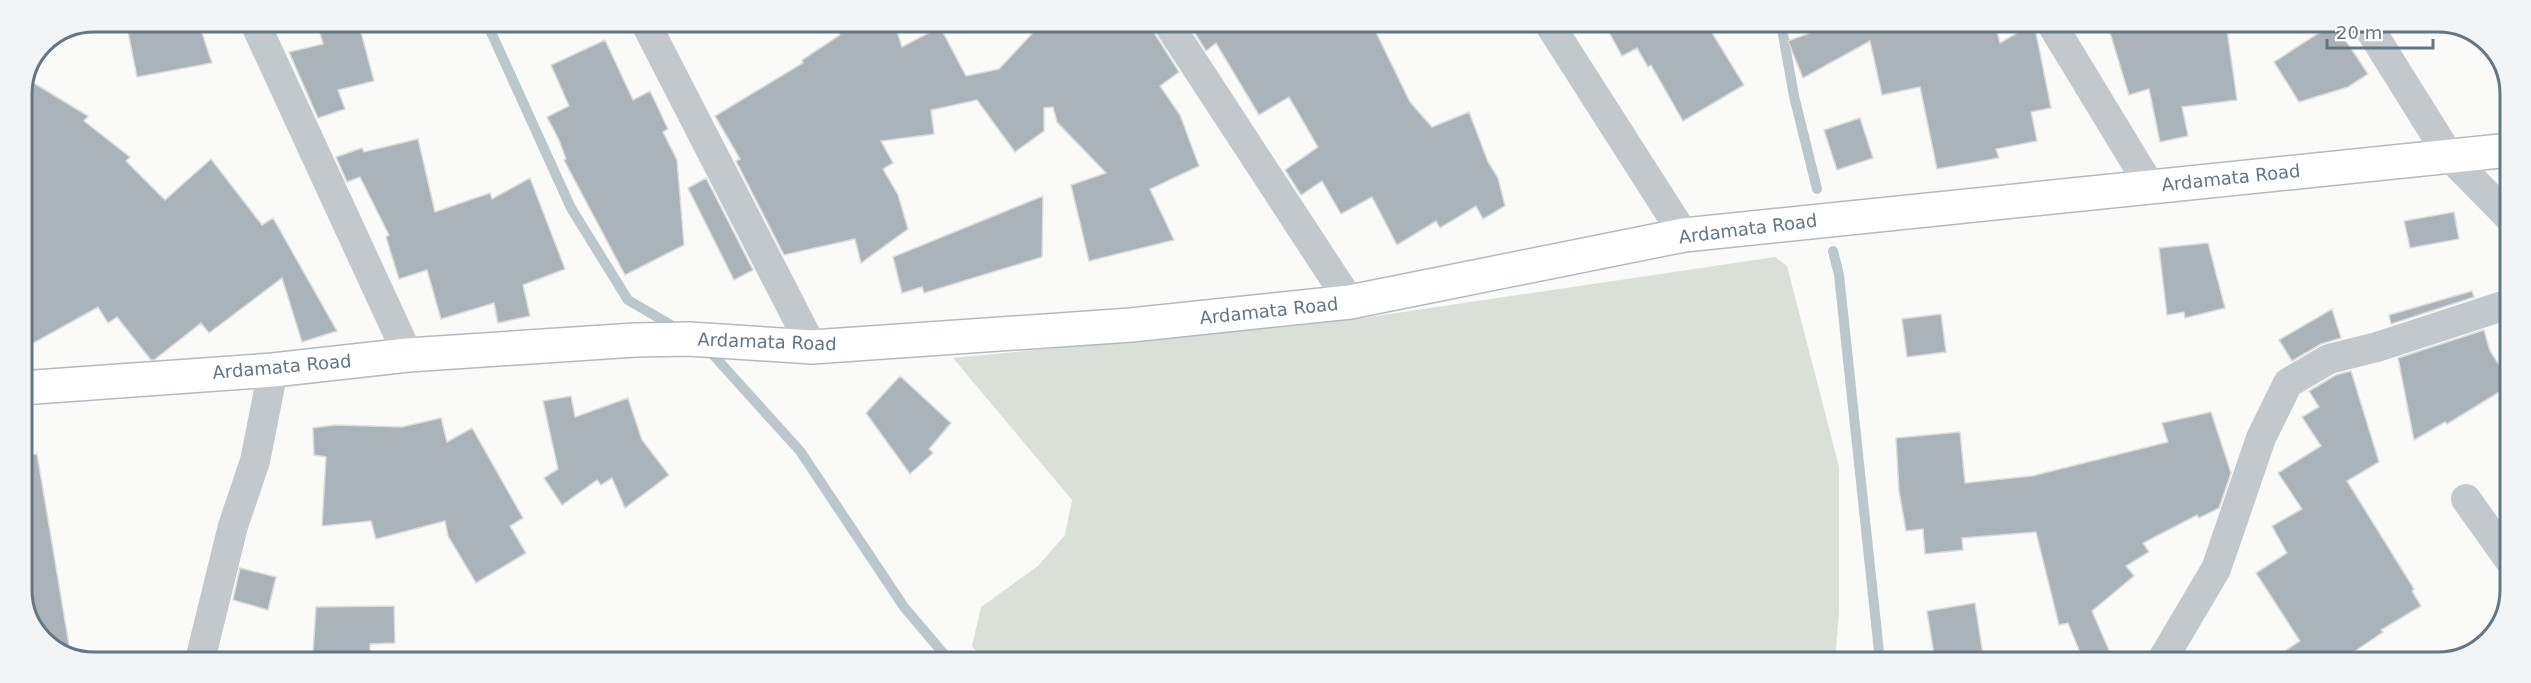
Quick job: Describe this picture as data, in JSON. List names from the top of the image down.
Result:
{
  "streets": {
    "main road": ["Ardamata Road"]
  },
  "scale_bar": "20 m"
}
